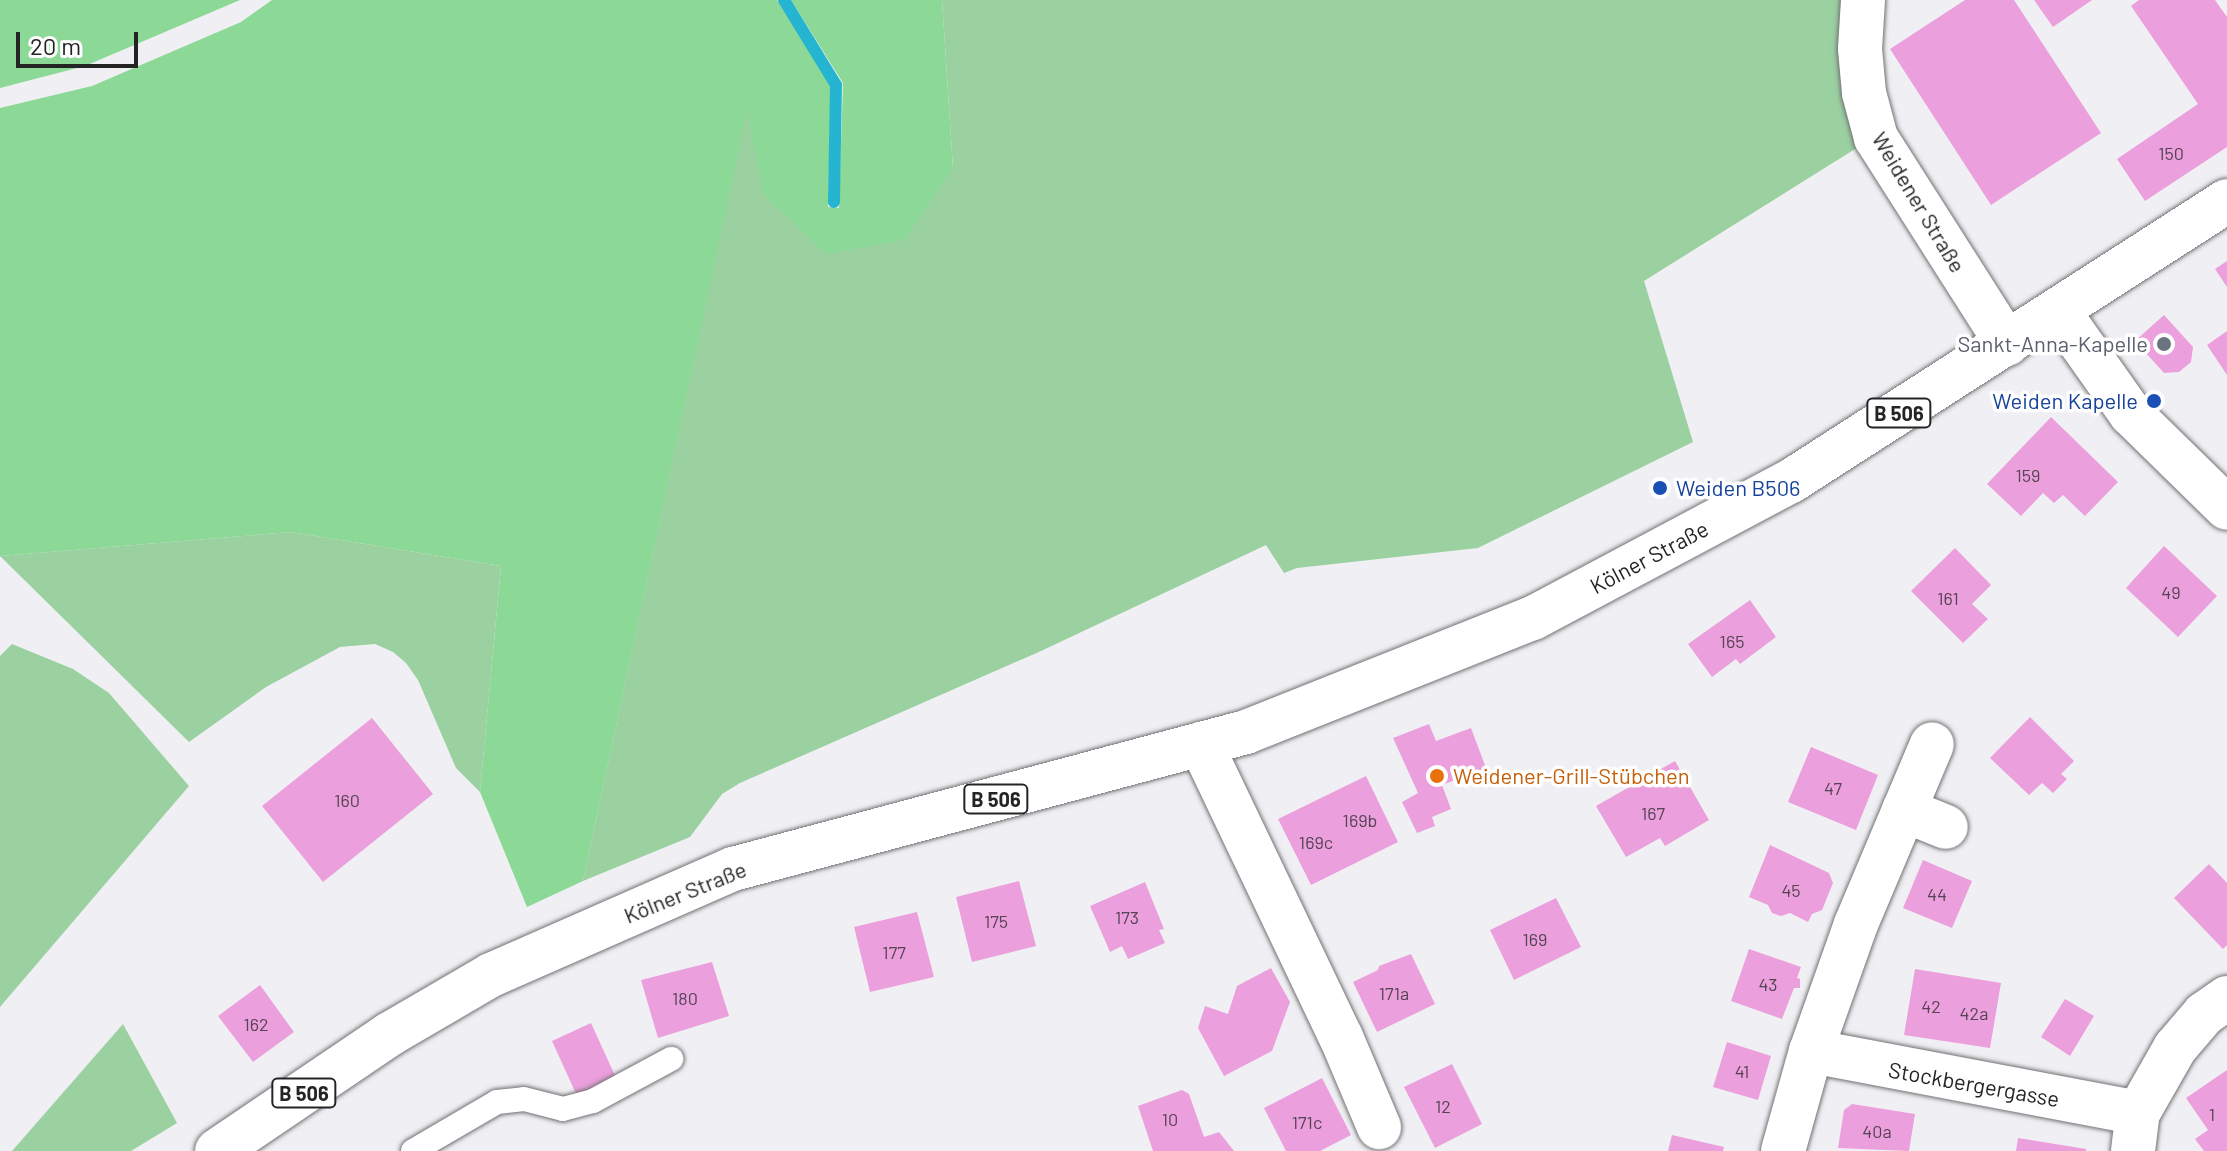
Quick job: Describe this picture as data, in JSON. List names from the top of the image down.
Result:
{
  "streets": {
    "main road": [
      "Weidener Straße",
      "B 506",
      "Kölner Straße",
      "Stockbergergasse"
    ]
  },
  "crossings": [
    ["Weidener Straße", "Kölner Straße"]
  ],
  "places": [
    "Sankt-Anna-Kapelle",
    "Weiden Kapelle",
    "Weiden B506",
    "Weidener-Grill-Stübchen"
  ],
  "house_numbers": [
    "150",
    "159",
    "49",
    "161",
    "165",
    "47",
    "160",
    "167",
    "169b",
    "169c",
    "45",
    "44",
    "173",
    "175",
    "169",
    "177",
    "43",
    "171a",
    "180",
    "42",
    "42a",
    "162",
    "41",
    "12",
    "1",
    "10",
    "171c",
    "40a"
  ],
  "scale_bar": "20 m"
}
